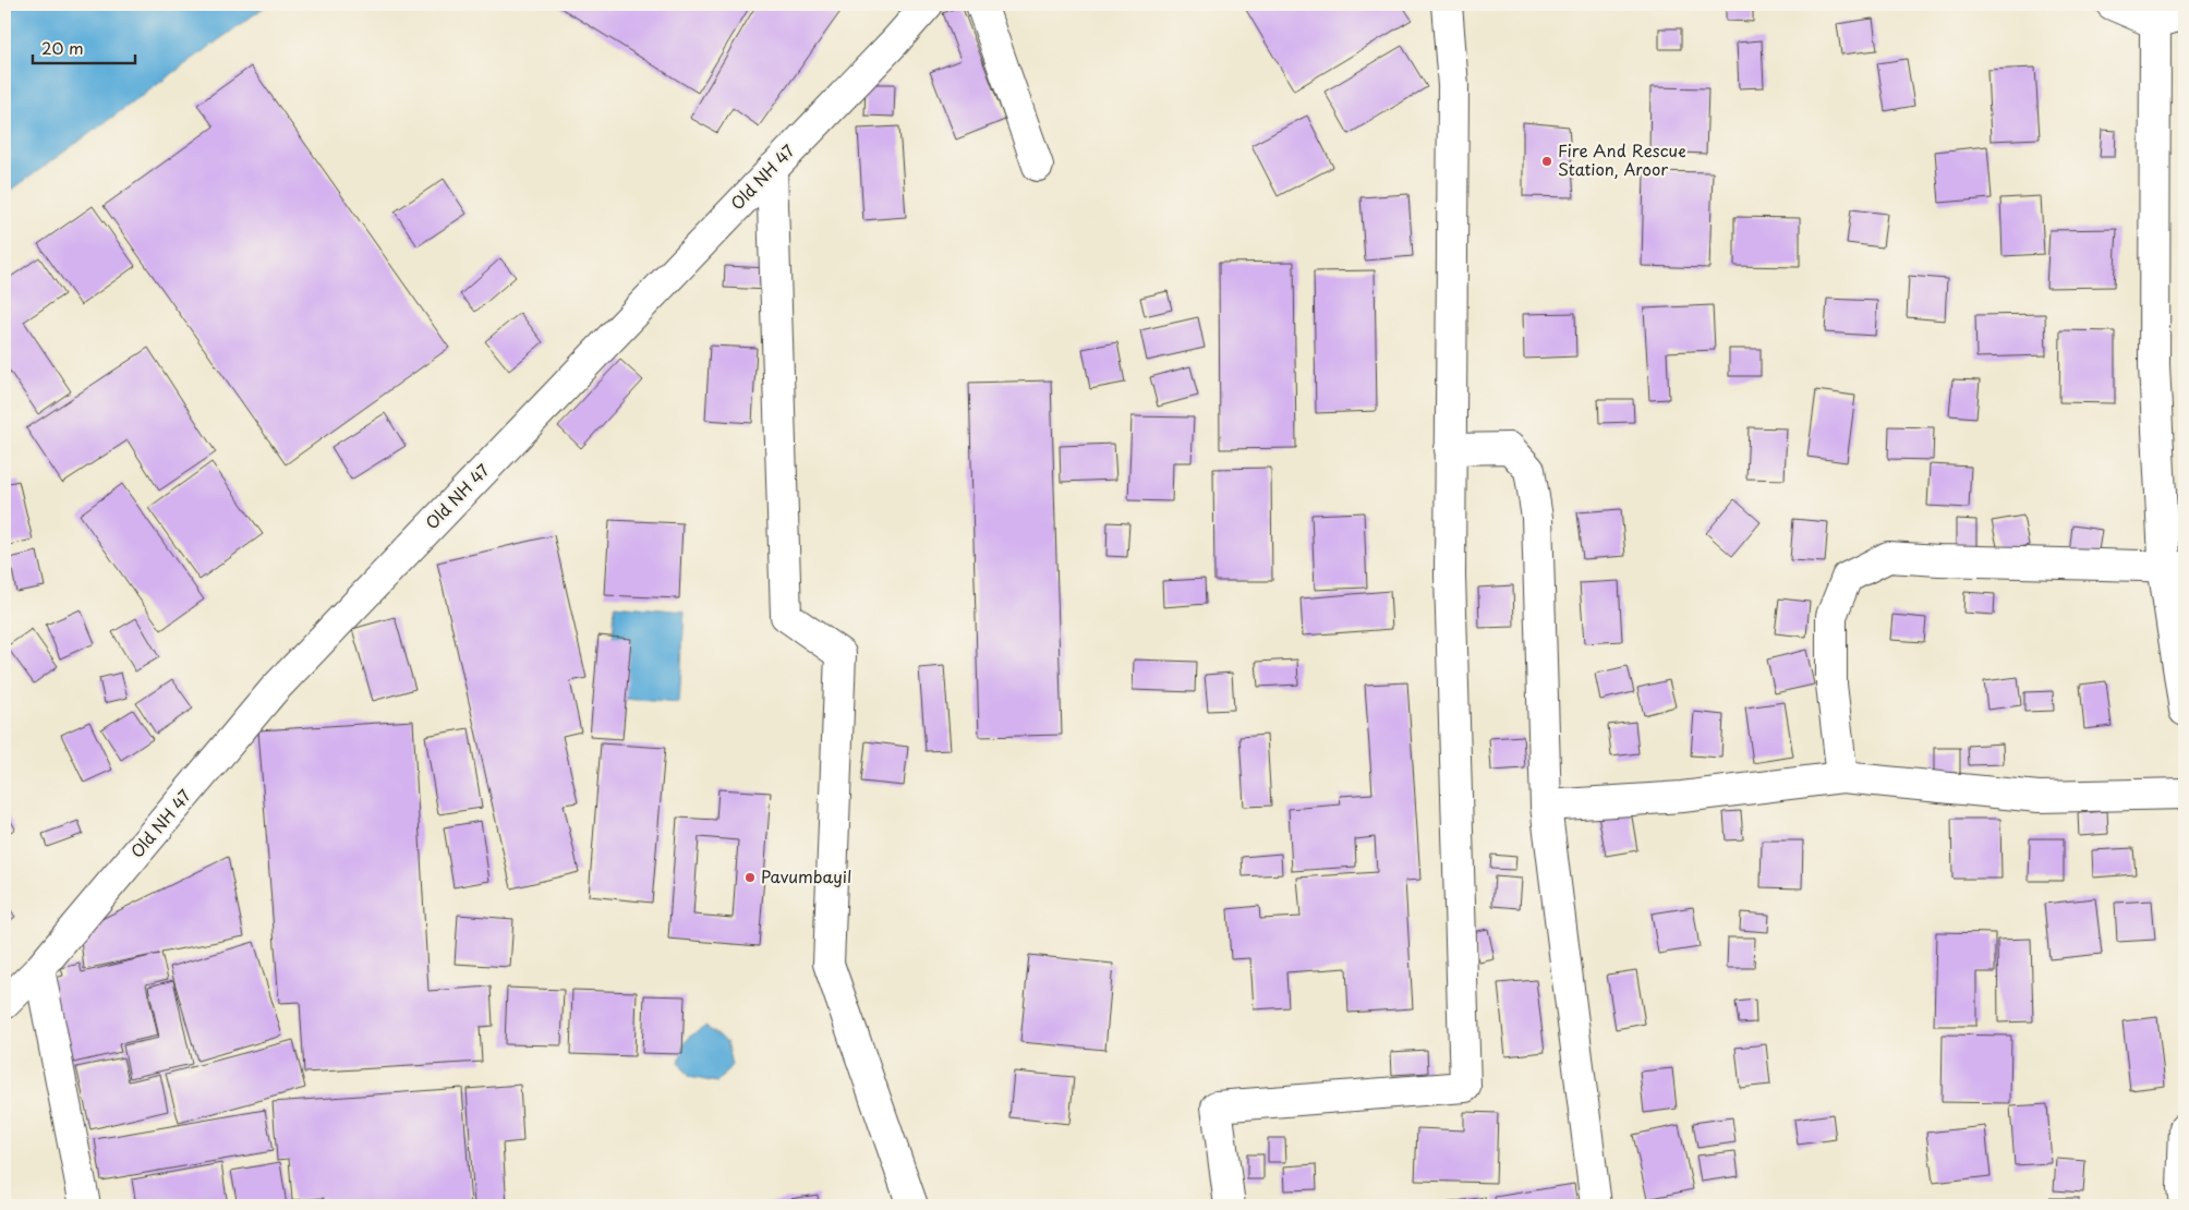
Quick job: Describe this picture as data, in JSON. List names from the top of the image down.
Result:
{
  "streets": {
    "street": ["Old NH 47"]
  },
  "places": ["Fire And Rescue Station, Aroor", "Pavumbayil"],
  "scale_bar": "20 m"
}
